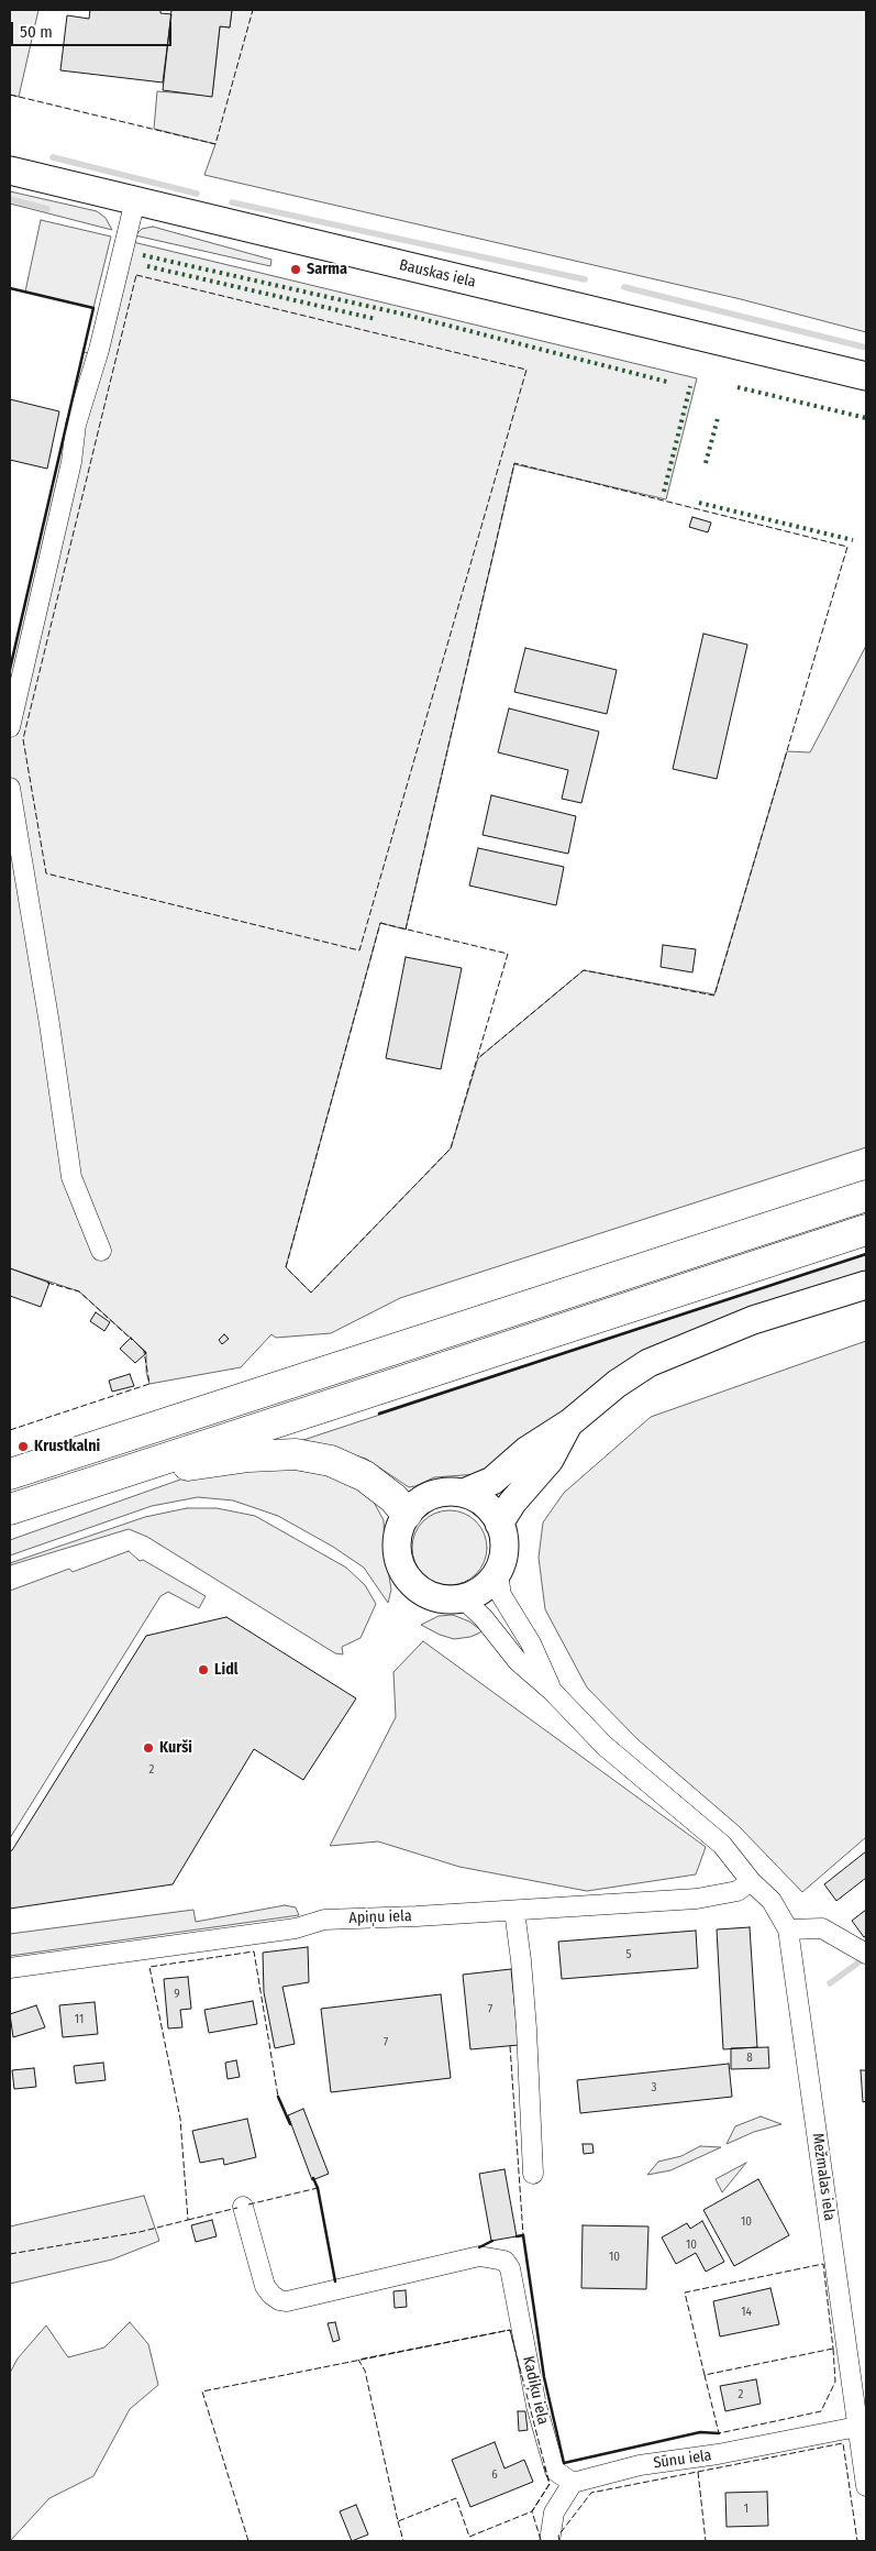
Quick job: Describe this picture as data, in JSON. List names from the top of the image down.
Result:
{
  "streets": {
    "main road": ["Bauskas iela"],
    "street": [
      "Apiņu iela",
      "Mežmalas iela",
      "Kadiķu iela",
      "Sūnu iela"
    ]
  },
  "crossings": [
    ["Apiņu iela", "Mežmalas iela"],
    ["Mežmalas iela", "Sūnu iela"],
    ["Kadiķu iela", "Sūnu iela"]
  ],
  "places": [
    "Sarma",
    "Krustkalni",
    "Lidl",
    "Kurši"
  ],
  "house_numbers": [
    "2",
    "5",
    "9",
    "7",
    "11",
    "7",
    "8",
    "3",
    "10",
    "10",
    "10",
    "14",
    "2",
    "6",
    "1"
  ],
  "scale_bar": "50 m"
}
